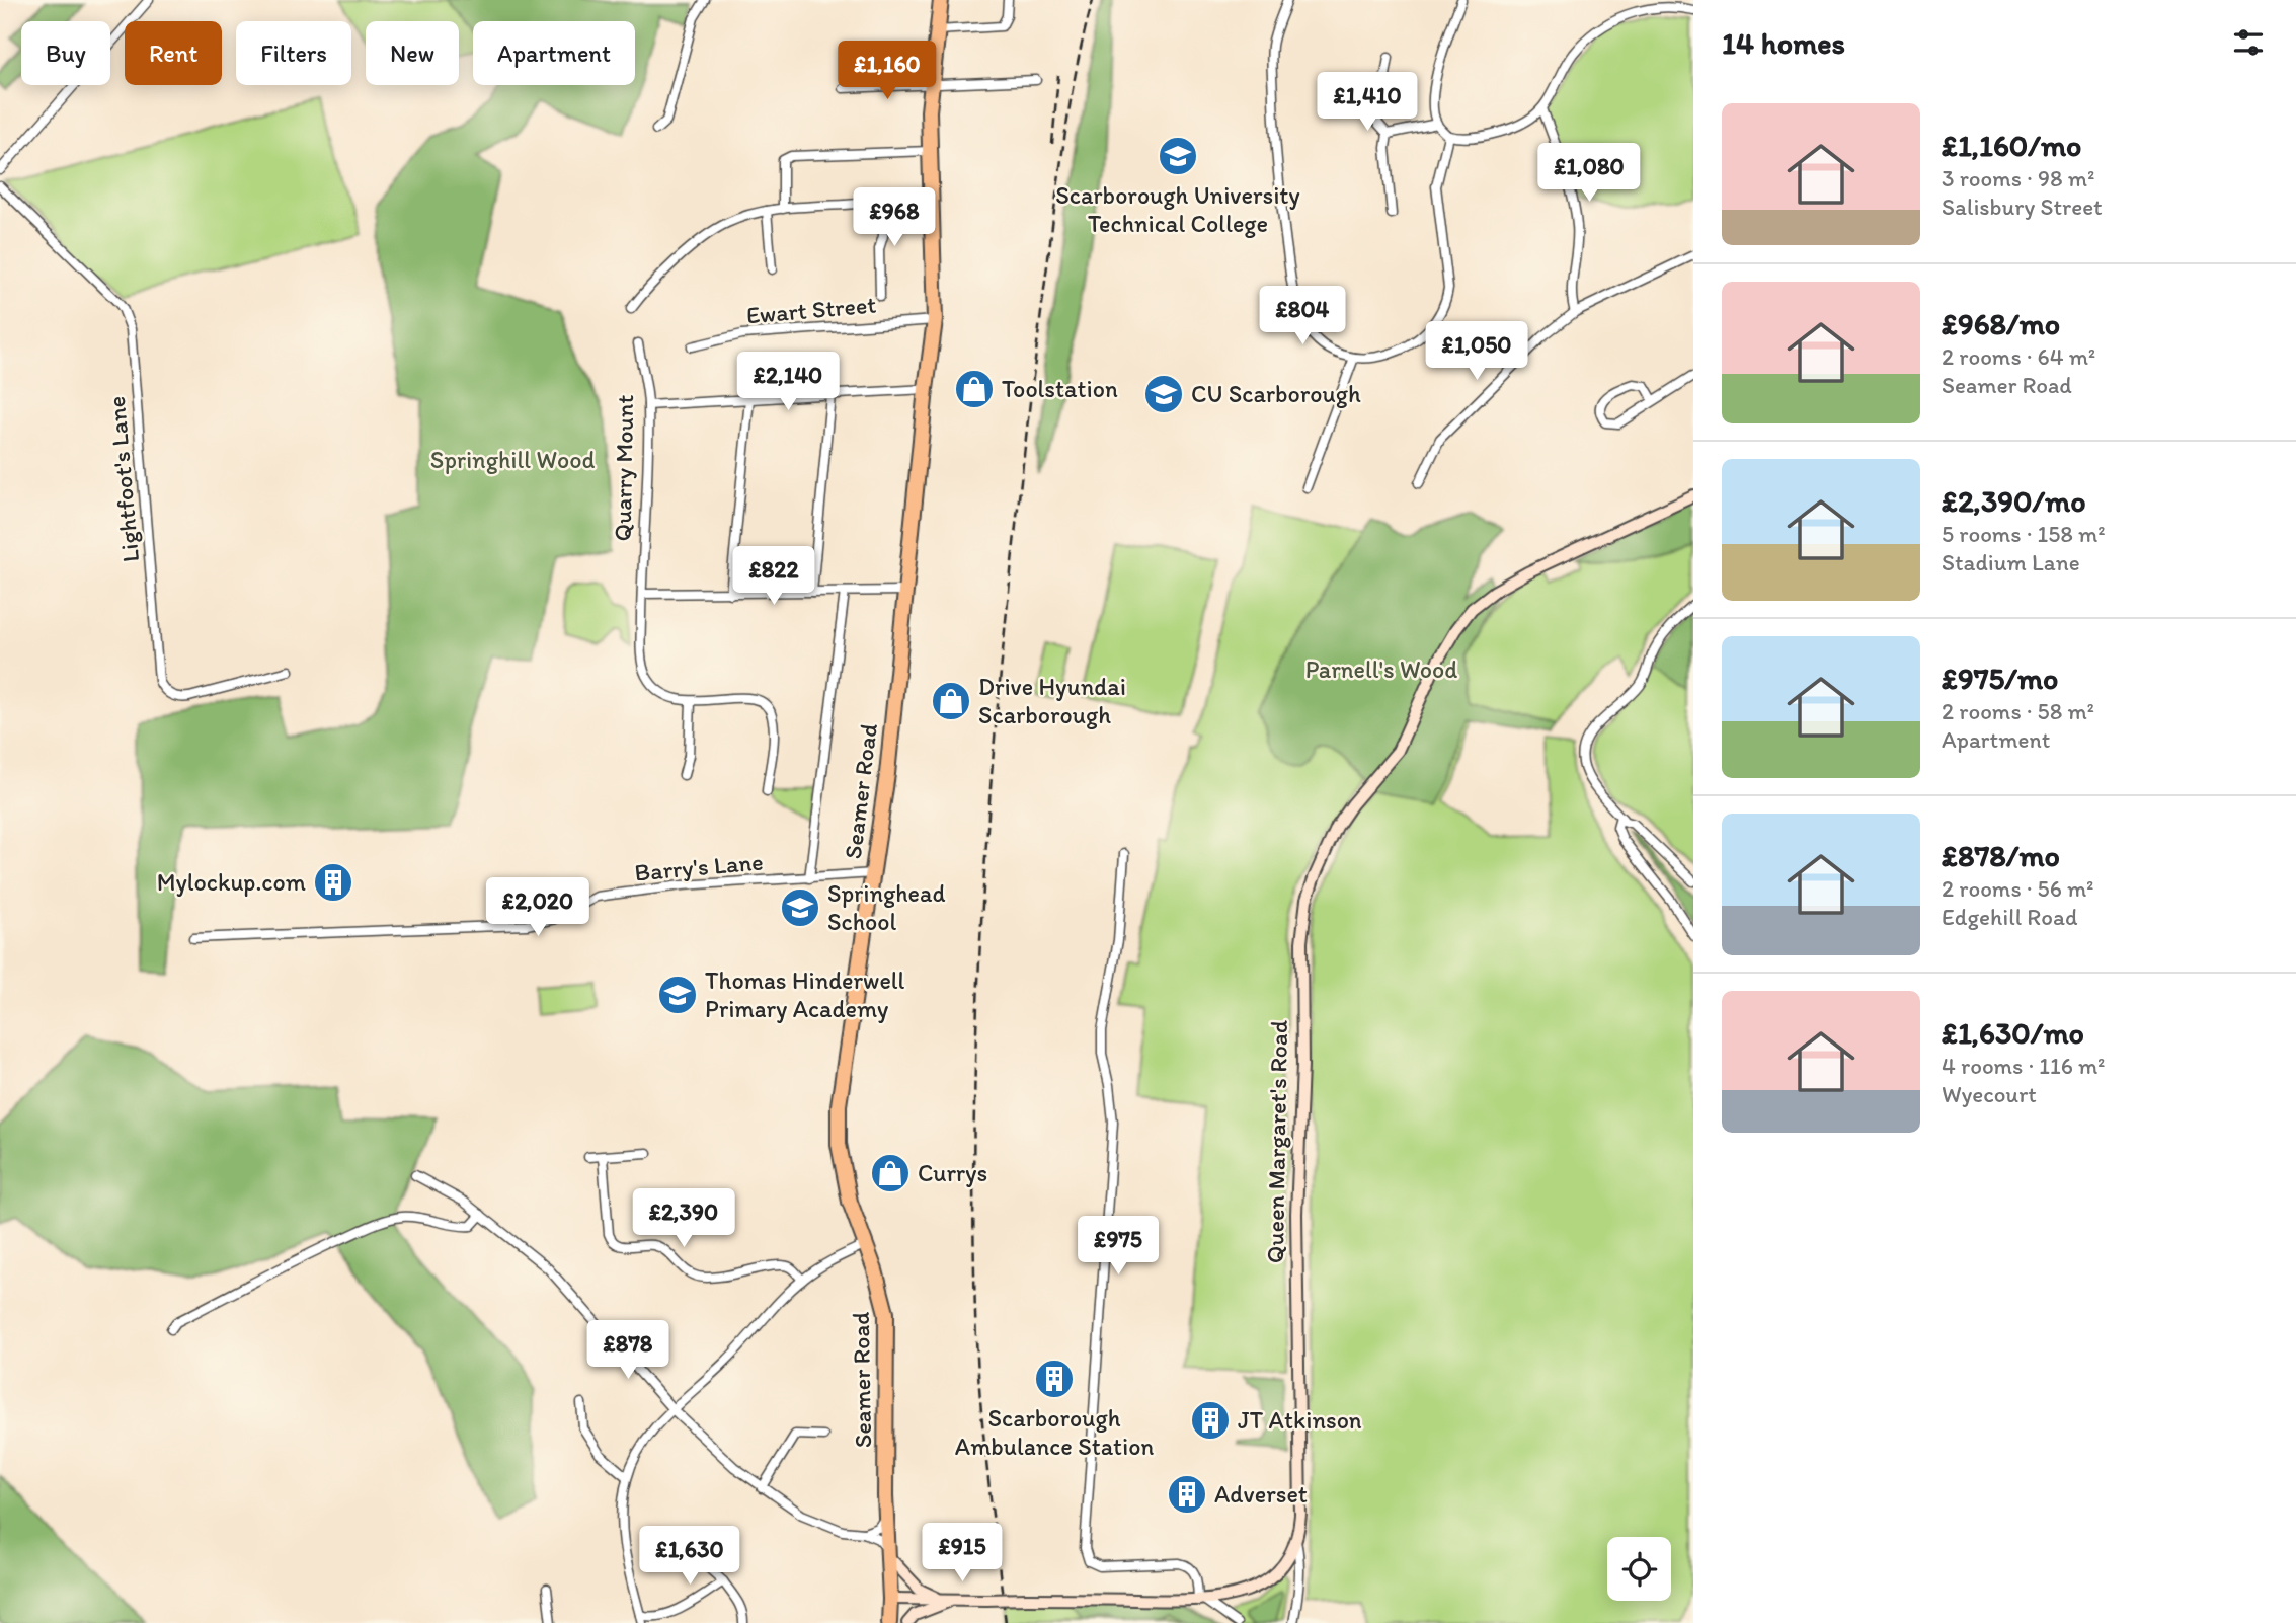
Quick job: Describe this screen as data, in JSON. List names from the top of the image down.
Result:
{
  "streets": {
    "highway": ["Seamer Road"],
    "main road": ["Queen Margaret's Road"],
    "street": [
      "Ewart Street",
      "Quarry Mount",
      "Lightfoot's Lane",
      "Barry's Lane"
    ]
  },
  "crossings": [
    ["Ewart Street", "Seamer Road"],
    ["Seamer Road", "Barry's Lane"],
    ["Seamer Road", "Queen Margaret's Road"]
  ],
  "parks": ["Springhill Wood", "Parnell's Wood"],
  "places": {
    "school or university": [
      "Scarborough University Technical College",
      "CU Scarborough",
      "Springhead School",
      "Thomas Hinderwell Primary Academy"
    ],
    "shop": ["Toolstation", "Drive Hyundai Scarborough", "Currys"],
    "building": [
      "Mylockup.com",
      "Scarborough Ambulance Station",
      "JT Atkinson",
      "Adverset"
    ]
  },
  "page": {
    "heading": "14 homes",
    "chip": [
      "Buy",
      "Rent",
      "Filters",
      "New",
      "Apartment"
    ],
    "price": [
      "£1,160",
      "£1,410",
      "£1,080",
      "£968",
      "£804",
      "£1,050",
      "£2,140",
      "£822",
      "£2,020",
      "£2,390",
      "£975",
      "£878",
      "£915",
      "£1,630"
    ],
    "list": [
      {
        "name": "£1,160/mo",
        "note": "3 rooms · 98 m² · Salisbury Street"
      },
      {
        "name": "£968/mo",
        "note": "2 rooms · 64 m² · Seamer Road"
      },
      {
        "name": "£2,390/mo",
        "note": "5 rooms · 158 m² · Stadium Lane"
      },
      {
        "name": "£975/mo",
        "note": "2 rooms · 58 m² · Apartment"
      },
      {
        "name": "£878/mo",
        "note": "2 rooms · 56 m² · Edgehill Road"
      },
      {
        "name": "£1,630/mo",
        "note": "4 rooms · 116 m² · Wyecourt"
      }
    ]
  }
}
